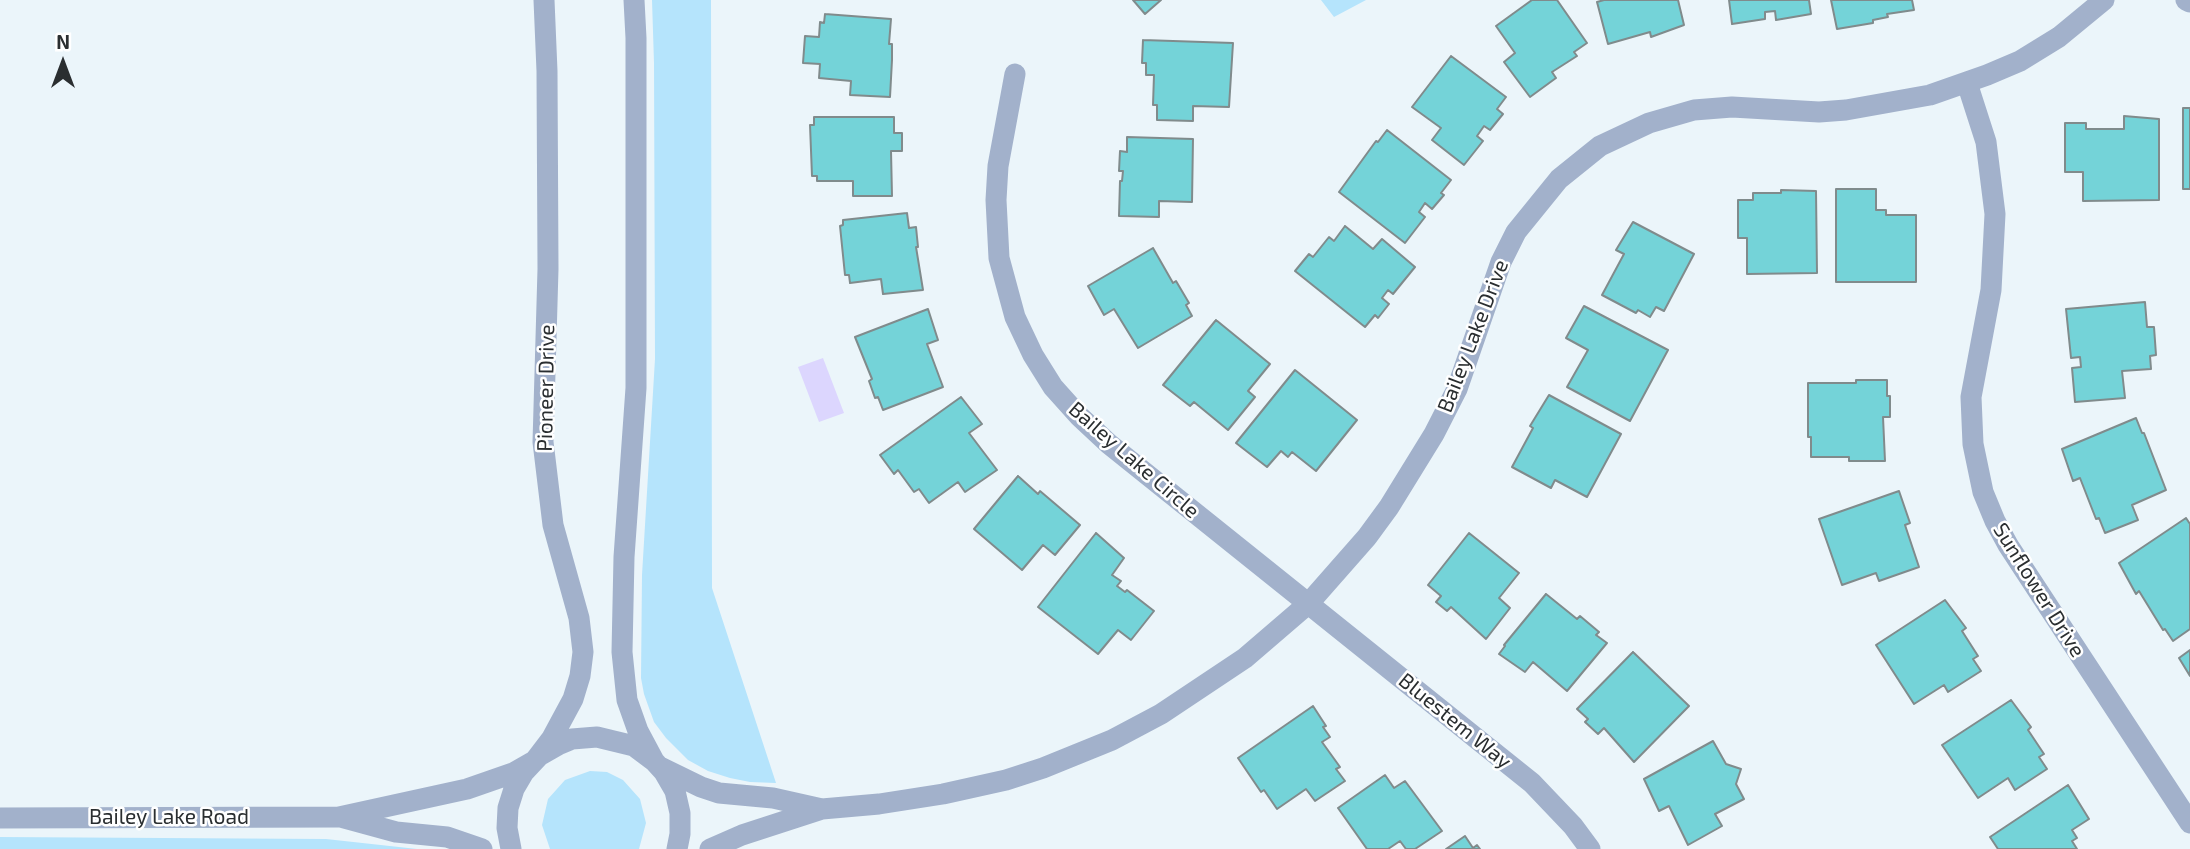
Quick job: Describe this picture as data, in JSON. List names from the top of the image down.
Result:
{
  "streets": {
    "street": [
      "Bailey Lake Drive",
      "Pioneer Drive",
      "Bailey Lake Circle",
      "Sunflower Drive",
      "Bluestem Way",
      "Bailey Lake Road"
    ]
  },
  "crossings": [
    ["Bailey Lake Drive", "Pioneer Drive"],
    ["Bailey Lake Drive", "Bailey Lake Circle"],
    ["Bailey Lake Drive", "Sunflower Drive"],
    ["Bailey Lake Drive", "Bluestem Way"],
    ["Bailey Lake Drive", "Bailey Lake Road"],
    ["Pioneer Drive", "Bailey Lake Road"],
    ["Bailey Lake Circle", "Bluestem Way"]
  ],
  "north": "top"
}
